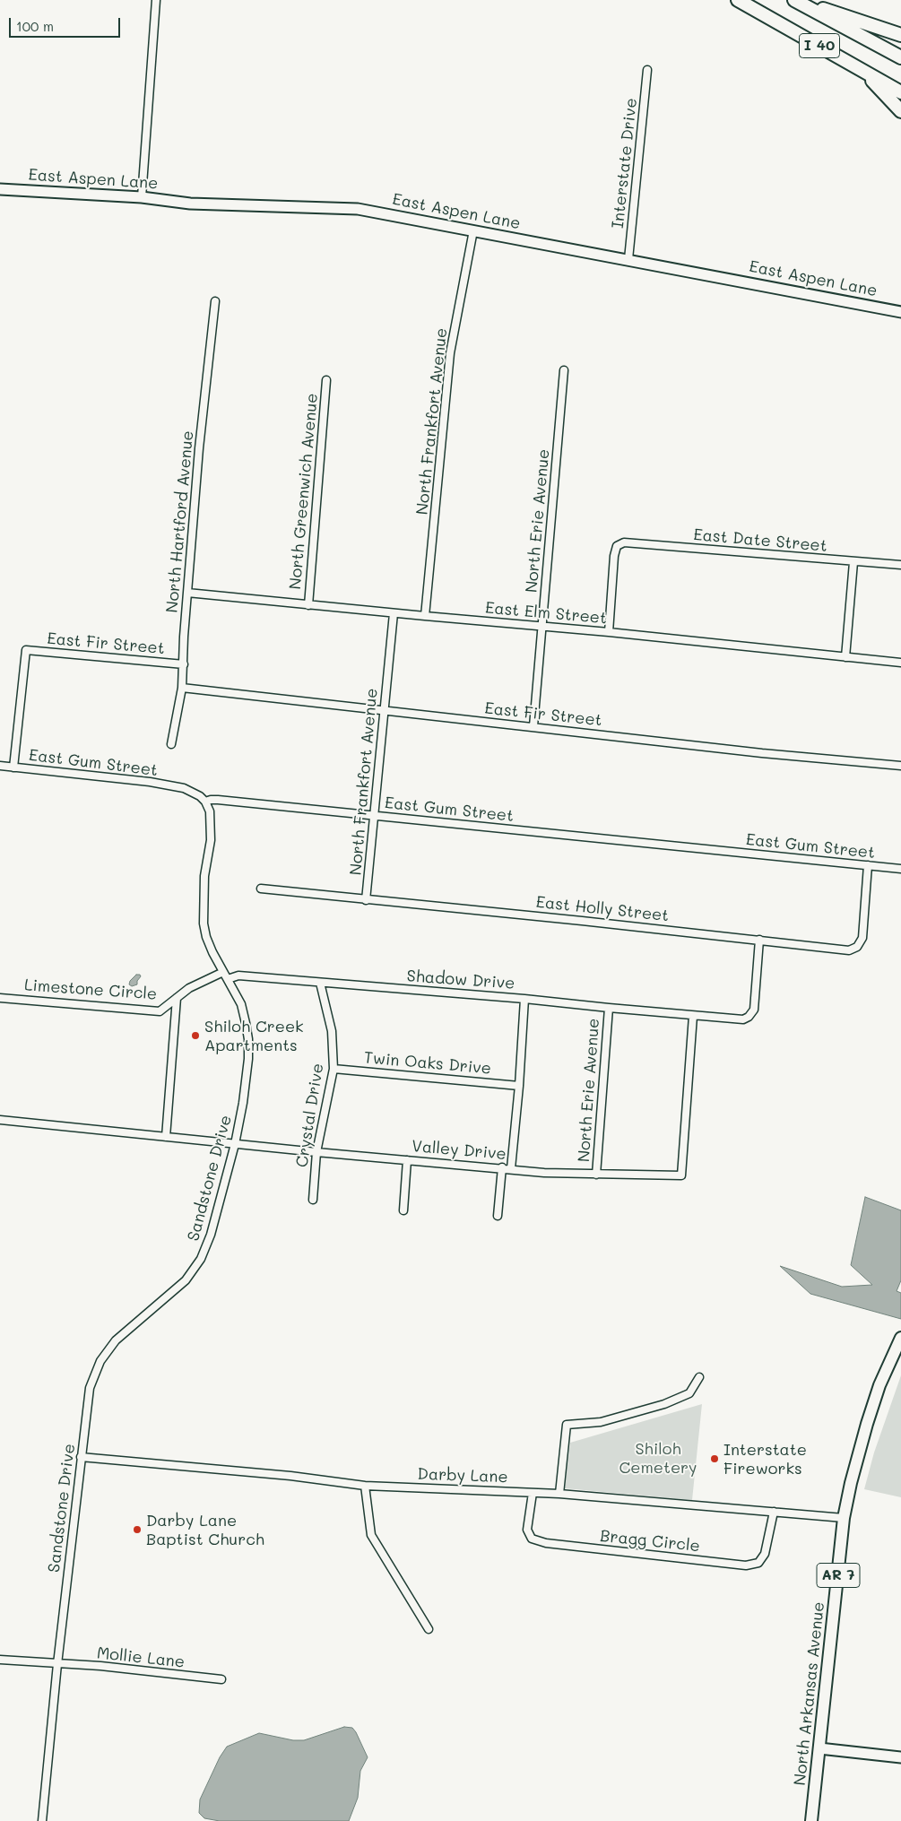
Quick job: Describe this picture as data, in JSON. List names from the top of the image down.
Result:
{
  "streets": {
    "highway": ["I 40"],
    "main road": ["AR 7", "North Arkansas Avenue"],
    "street": [
      "Interstate Drive",
      "East Aspen Lane",
      "North Frankfort Avenue",
      "North Greenwich Avenue",
      "North Erie Avenue",
      "North Hartford Avenue",
      "East Date Street",
      "East Elm Street",
      "East Fir Street",
      "East Gum Street",
      "East Holly Street",
      "Shadow Drive",
      "Limestone Circle",
      "Twin Oaks Drive",
      "Crystal Drive",
      "Valley Drive",
      "Sandstone Drive",
      "Darby Lane",
      "Bragg Circle",
      "Mollie Lane"
    ]
  },
  "crossings": [
    ["Interstate Drive", "East Aspen Lane"],
    ["East Aspen Lane", "North Frankfort Avenue"],
    ["North Frankfort Avenue", "East Elm Street"],
    ["North Frankfort Avenue", "East Fir Street"],
    ["North Frankfort Avenue", "East Gum Street"],
    ["North Frankfort Avenue", "East Holly Street"],
    ["North Greenwich Avenue", "East Elm Street"],
    ["North Erie Avenue", "East Elm Street"],
    ["North Erie Avenue", "East Fir Street"],
    ["North Erie Avenue", "Shadow Drive"],
    ["North Erie Avenue", "Valley Drive"],
    ["North Hartford Avenue", "East Elm Street"],
    ["North Hartford Avenue", "East Fir Street"],
    ["East Date Street", "East Elm Street"],
    ["East Fir Street", "East Gum Street"],
    ["East Gum Street", "East Holly Street"],
    ["East Gum Street", "Sandstone Drive"],
    ["East Holly Street", "Shadow Drive"],
    ["Shadow Drive", "Limestone Circle"],
    ["Shadow Drive", "Crystal Drive"],
    ["Shadow Drive", "Valley Drive"],
    ["Shadow Drive", "Sandstone Drive"],
    ["Limestone Circle", "Sandstone Drive"],
    ["Twin Oaks Drive", "Crystal Drive"],
    ["Crystal Drive", "Valley Drive"],
    ["Valley Drive", "Sandstone Drive"],
    ["Sandstone Drive", "Darby Lane"],
    ["Sandstone Drive", "Mollie Lane"],
    ["Darby Lane", "Bragg Circle"],
    ["Darby Lane", "North Arkansas Avenue"]
  ],
  "parks": ["Shiloh Cemetery"],
  "places": ["Shiloh Creek Apartments", "Interstate Fireworks", "Darby Lane Baptist Church"],
  "scale_bar": "100 m"
}
